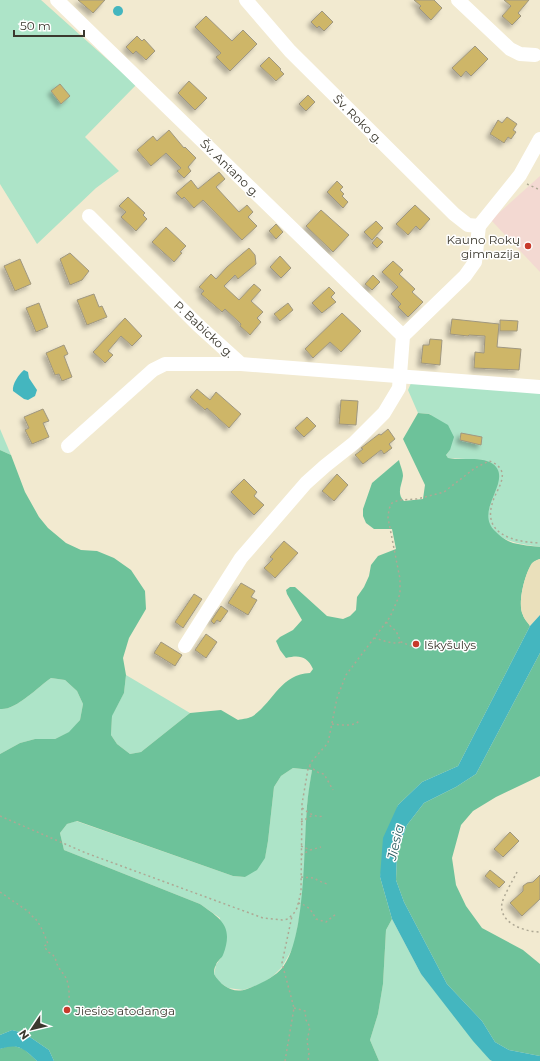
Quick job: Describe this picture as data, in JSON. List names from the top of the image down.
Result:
{
  "streets": {
    "street": ["Šv. Roko g.", "Šv. Antano g.", "P. Babicko g."]
  },
  "water": ["Jiesia"],
  "places": ["Kauno Rokų gimnazija", "Iškyšulys", "Jiesios atodanga"],
  "scale_bar": "50 m",
  "north": "bottom left"
}
